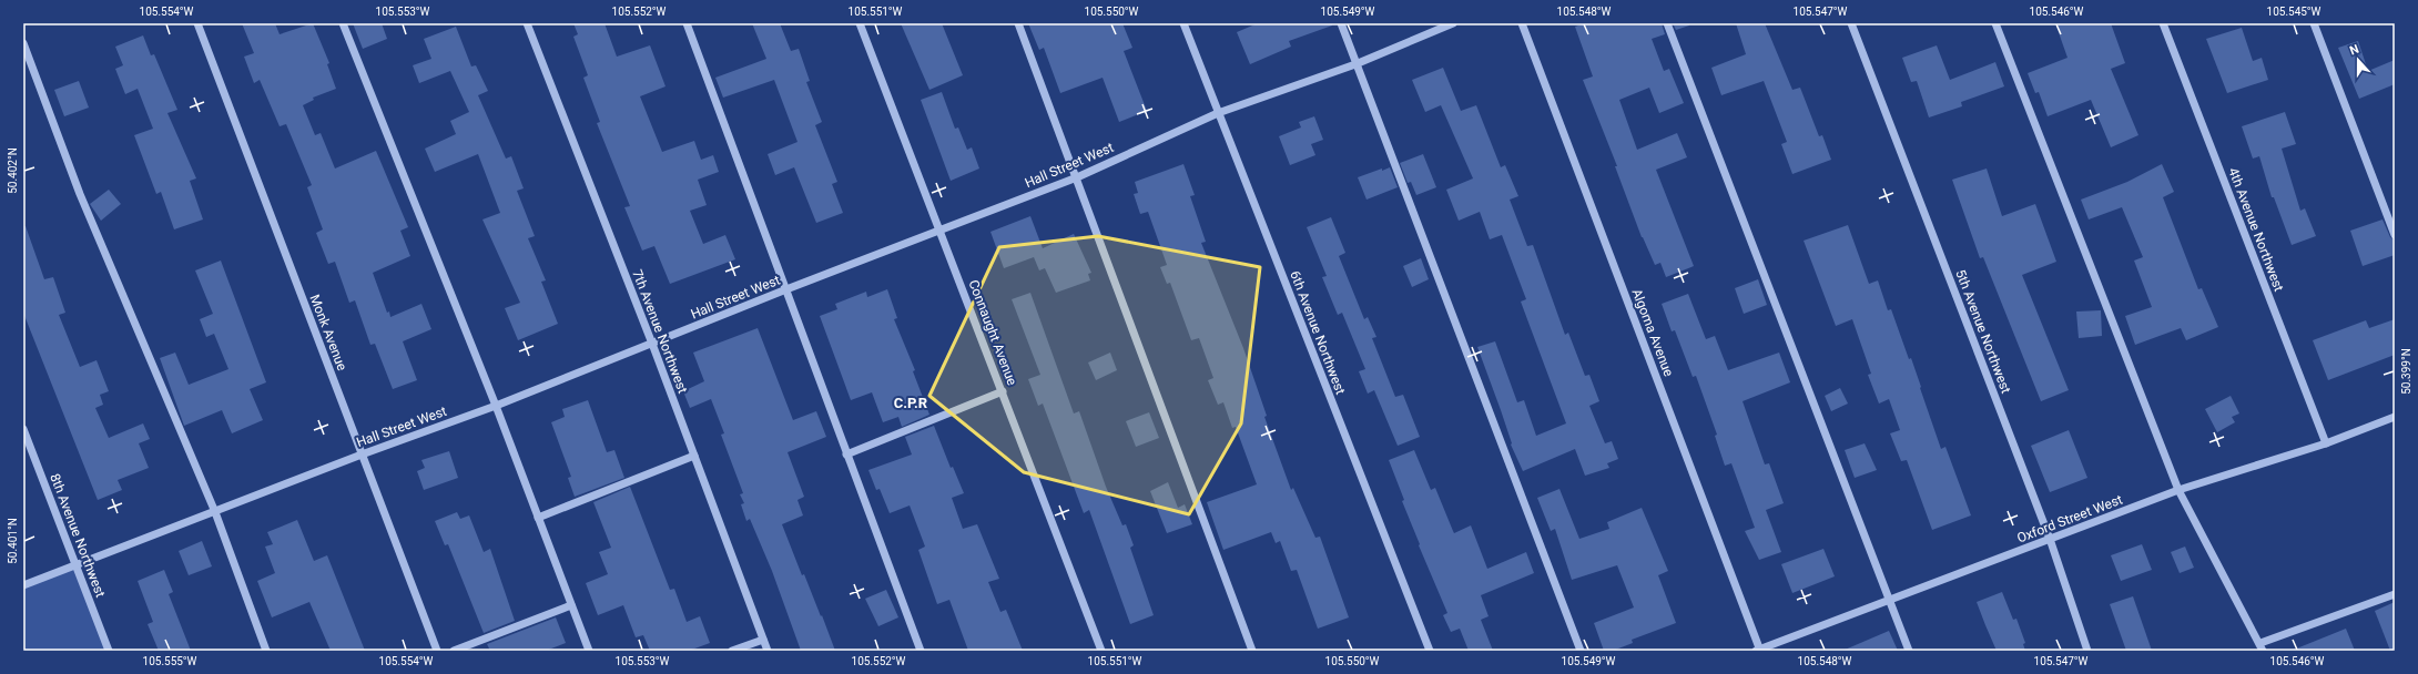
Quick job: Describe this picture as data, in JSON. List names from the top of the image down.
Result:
{
  "streets": {
    "street": [
      "Hall Street West",
      "4th Avenue Northwest",
      "7th Avenue Northwest",
      "5th Avenue Northwest",
      "Monk Avenue",
      "Connaught Avenue",
      "6th Avenue Northwest",
      "Algoma Avenue",
      "Oxford Street West",
      "8th Avenue Northwest"
    ]
  },
  "crossings": [
    ["Hall Street West", "7th Avenue Northwest"],
    ["Hall Street West", "Monk Avenue"],
    ["Hall Street West", "Connaught Avenue"],
    ["Hall Street West", "6th Avenue Northwest"],
    ["Hall Street West", "8th Avenue Northwest"],
    ["4th Avenue Northwest", "Oxford Street West"],
    ["5th Avenue Northwest", "Oxford Street West"],
    ["Algoma Avenue", "Oxford Street West"]
  ],
  "districts": ["C.P.R"],
  "north": "top",
  "coordinates": [
    "105.554°W",
    "105.553°W",
    "105.552°W",
    "105.551°W",
    "105.550°W",
    "105.549°W",
    "105.548°W",
    "105.547°W",
    "105.546°W",
    "105.545°W",
    "50.402°N",
    "50.399°N",
    "50.401°N",
    "105.555°W"
  ]
}
